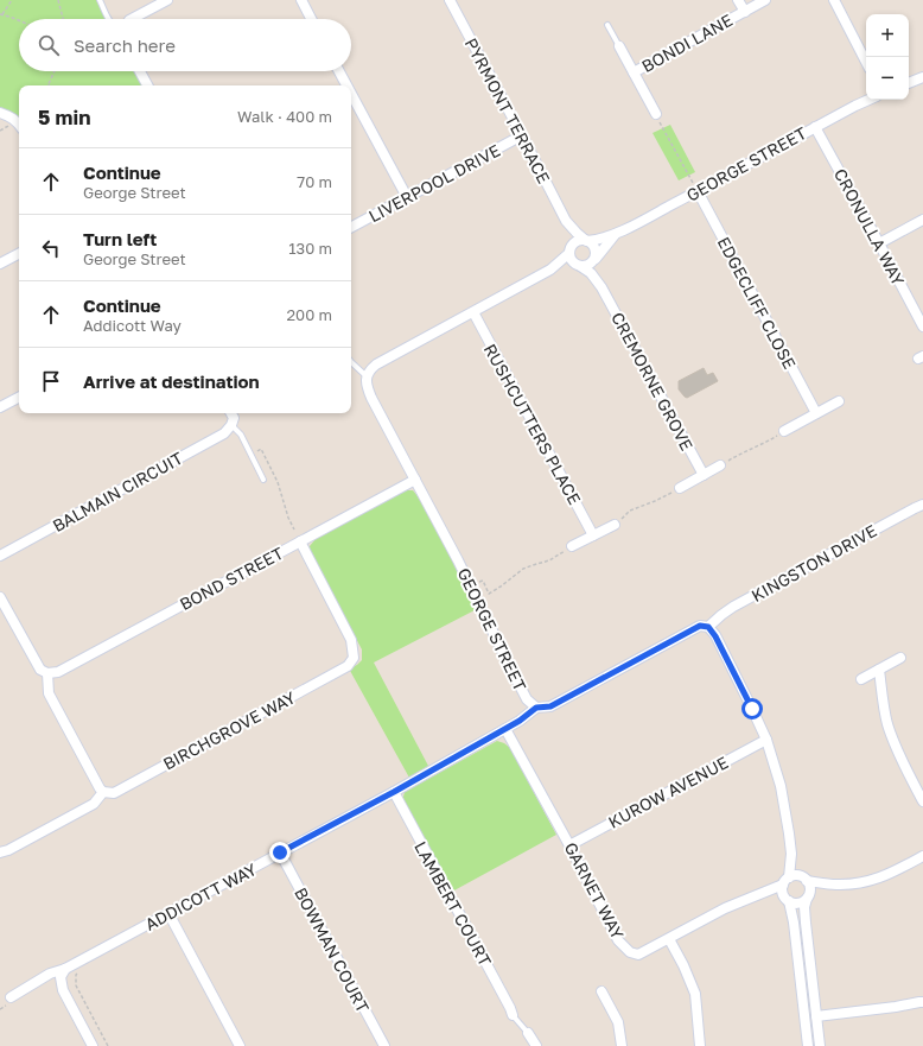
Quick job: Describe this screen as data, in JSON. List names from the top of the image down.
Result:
{
  "streets": {
    "street": [
      "BONDI LANE",
      "PYRMONT TERRACE",
      "GEORGE STREET",
      "LIVERPOOL DRIVE",
      "CRONULLA WAY",
      "EDGECLIFF CLOSE",
      "CREMORNE GROVE",
      "RUSHCUTTERS PLACE",
      "BALMAIN CIRCUIT",
      "KINGSTON DRIVE",
      "BOND STREET",
      "BIRCHGROVE WAY",
      "KUROW AVENUE",
      "GARNET WAY",
      "ADDICOTT WAY",
      "LAMBERT COURT",
      "BOWMAN COURT"
    ]
  },
  "crossings": [
    ["PYRMONT TERRACE", "GEORGE STREET"],
    ["PYRMONT TERRACE", "LIVERPOOL DRIVE"],
    ["PYRMONT TERRACE", "CREMORNE GROVE"],
    ["GEORGE STREET", "CRONULLA WAY"],
    ["GEORGE STREET", "EDGECLIFF CLOSE"],
    ["GEORGE STREET", "CREMORNE GROVE"],
    ["GEORGE STREET", "KINGSTON DRIVE"],
    ["GEORGE STREET", "BOND STREET"],
    ["GEORGE STREET", "ADDICOTT WAY"],
    ["BOND STREET", "BIRCHGROVE WAY"],
    ["KUROW AVENUE", "GARNET WAY"],
    ["GARNET WAY", "ADDICOTT WAY"],
    ["ADDICOTT WAY", "LAMBERT COURT"],
    ["ADDICOTT WAY", "BOWMAN COURT"]
  ],
  "page": {
    "map_buttons": ["+", "−"],
    "search": "Search here",
    "heading": ["5 min", "Walk · 400 m"],
    "list": [
      ["Continue", "George Street", "70 m"],
      ["Turn left", "George Street", "130 m"],
      ["Continue", "Addicott Way", "200 m"],
      "Arrive at destination"
    ]
  }
}
